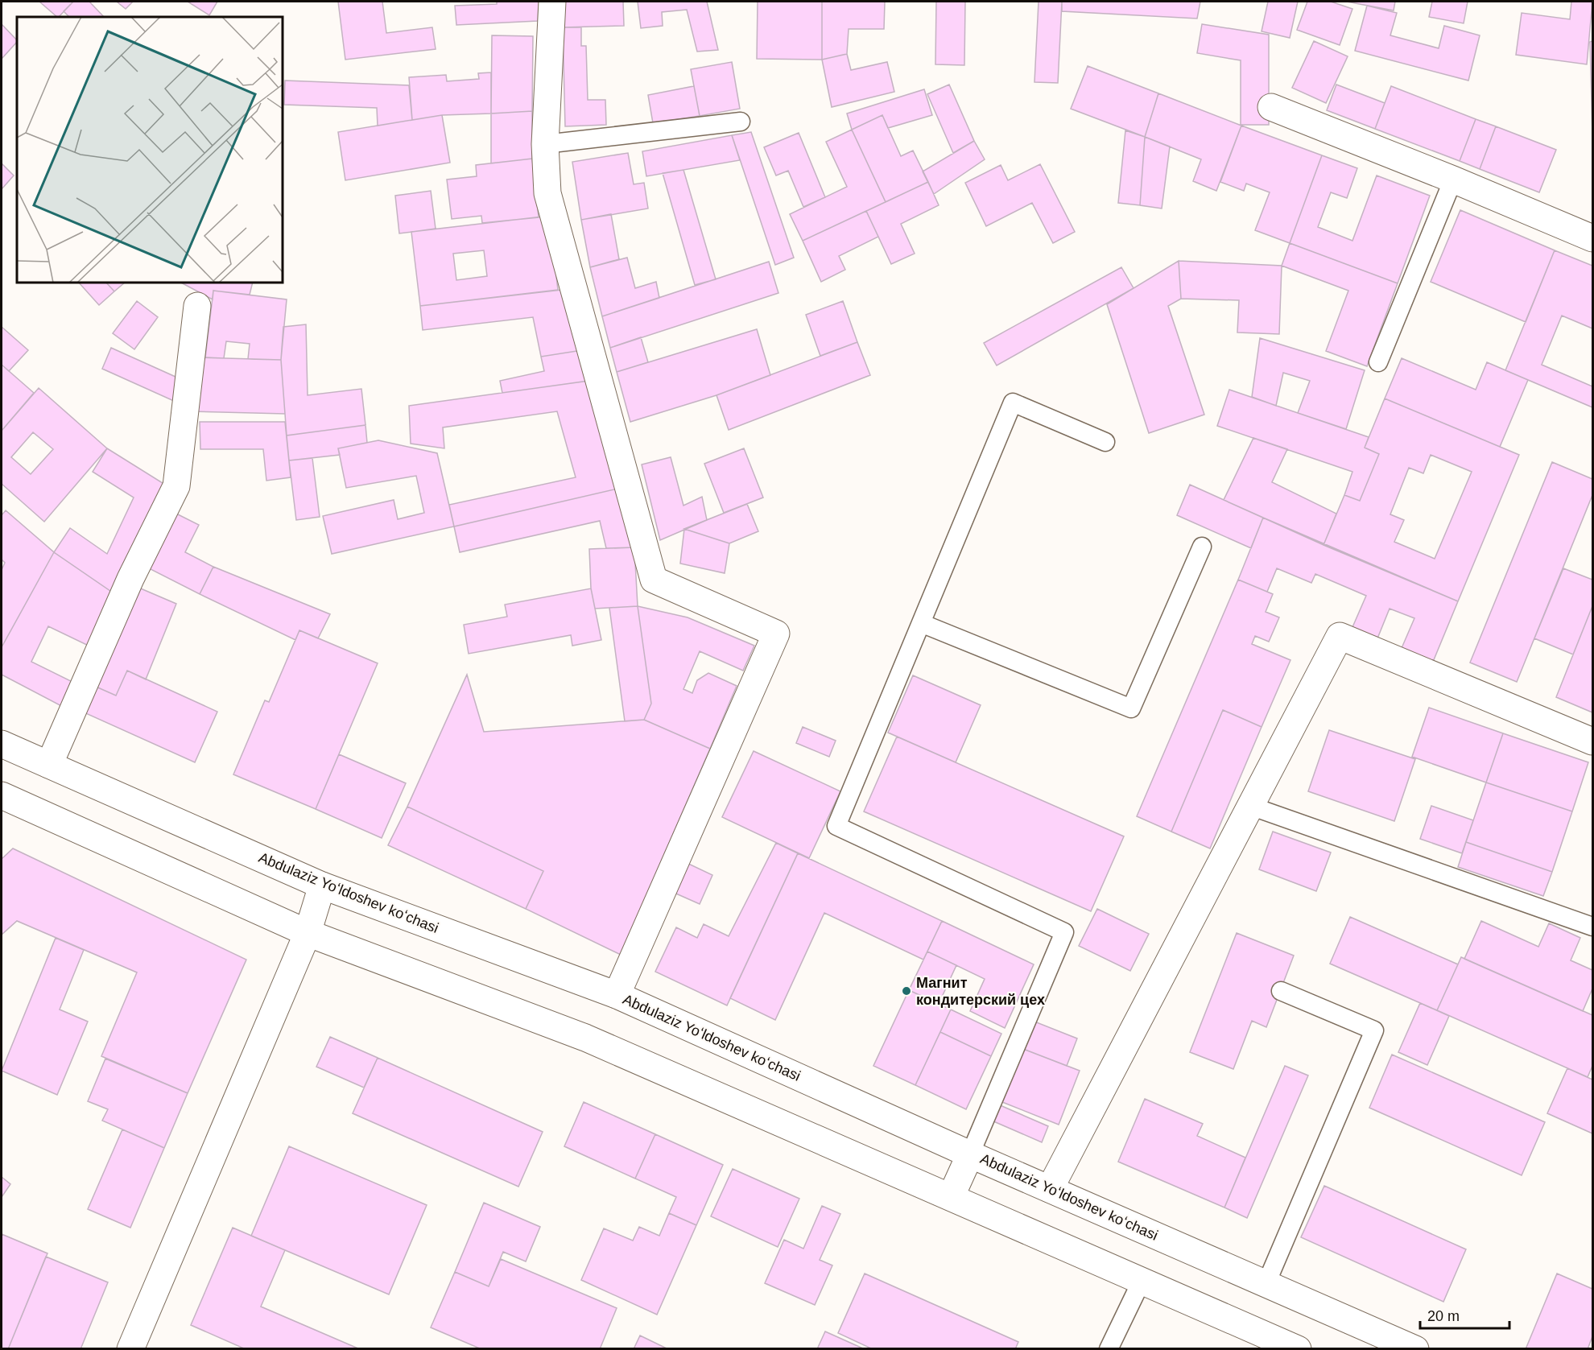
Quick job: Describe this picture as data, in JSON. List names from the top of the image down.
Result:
{
  "streets": {
    "street": ["Abdulaziz Yoʻldoshev koʻchasi"]
  },
  "places": ["Магнит кондитерский цех"],
  "scale_bar": "20 m"
}
